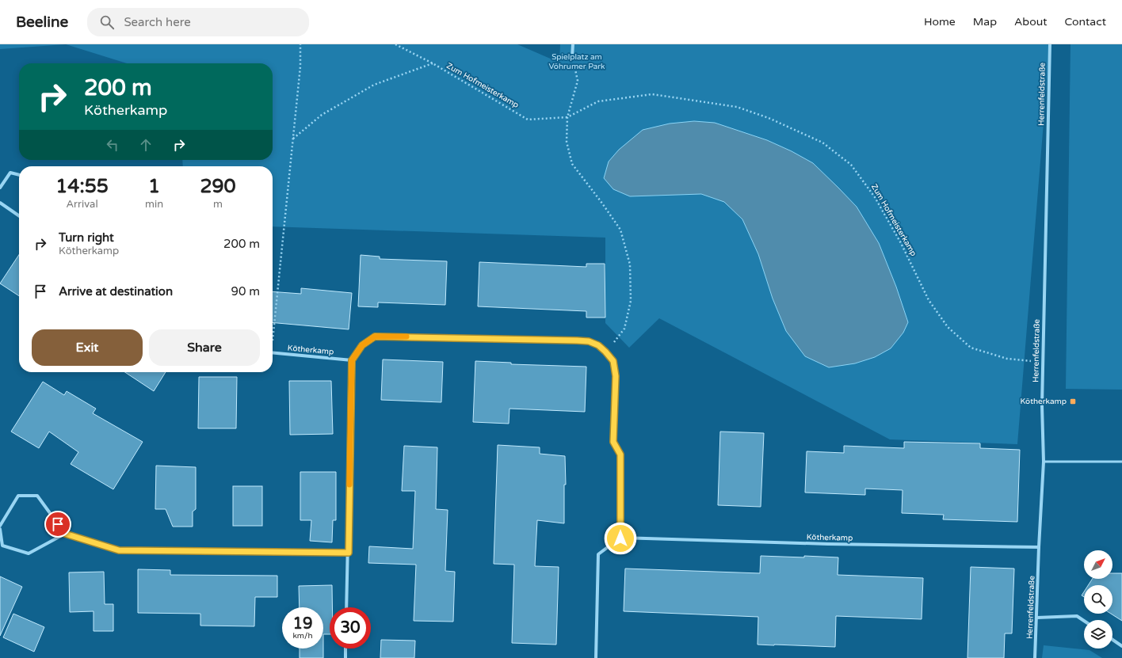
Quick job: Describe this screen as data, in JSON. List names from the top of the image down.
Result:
{
  "streets": {
    "street": ["Herrenfeldstraße", "Kötherkamp"],
    "path": ["Zum Hofmeisterkamp"]
  },
  "crossings": [
    ["Zum Hofmeisterkamp", "Herrenfeldstraße"],
    ["Herrenfeldstraße", "Kötherkamp"]
  ],
  "parks": ["Spielplatz am Vöhrumer Park"],
  "places": {
    "transit": ["Kötherkamp"]
  },
  "north": "top right",
  "page": {
    "header": "Beeline",
    "search": "Search here",
    "nav": [
      "Home",
      "Map",
      "About",
      "Contact"
    ],
    "turn": ["200 m", "Kötherkamp"],
    "eta": [
      "14:55",
      "Arrival",
      "1",
      "min",
      "290",
      "m"
    ],
    "list": [
      {
        "name": "Turn right",
        "note": "Kötherkamp",
        "value": "200 m"
      },
      {
        "name": "Arrive at destination",
        "value": "90 m"
      }
    ],
    "buttons": ["Exit", "Share"],
    "speed": "19 km/h",
    "limit": "30"
  }
}
